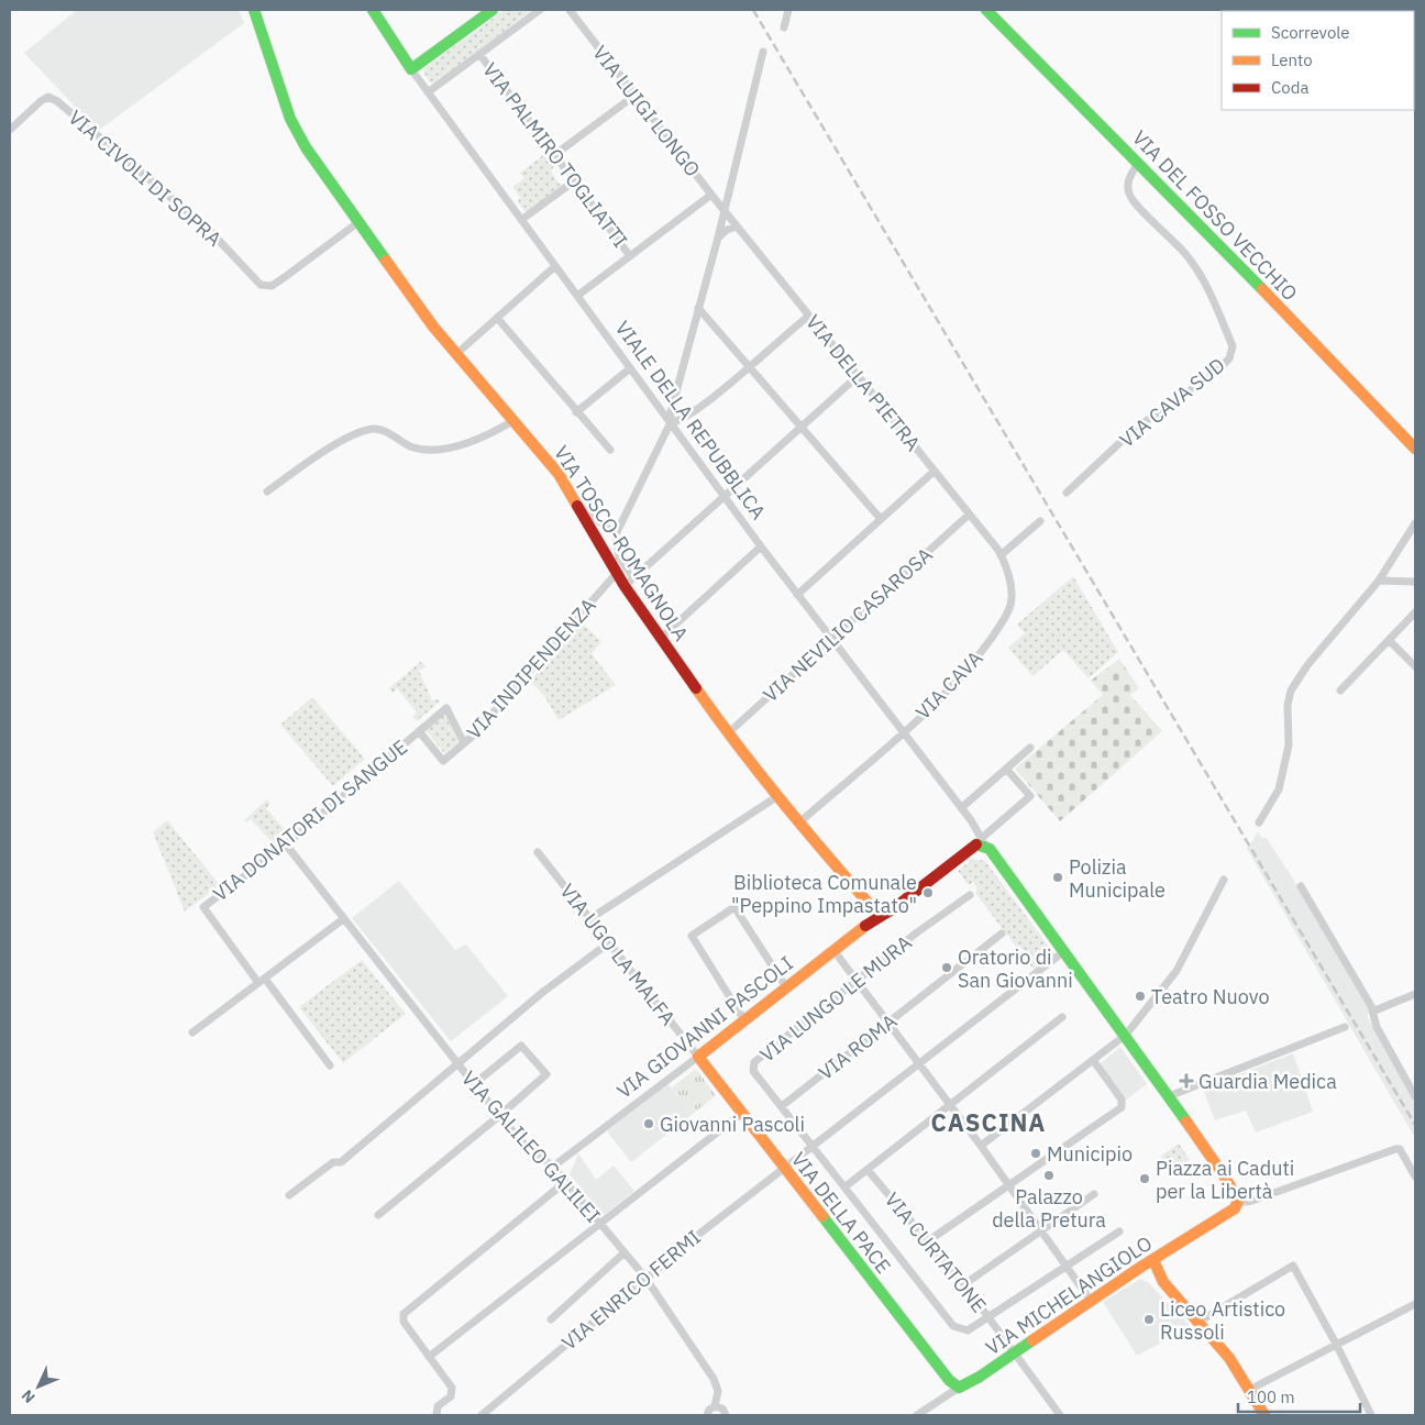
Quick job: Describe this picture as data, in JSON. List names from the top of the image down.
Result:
{
  "streets": {
    "main road": [
      "VIA DEL FOSSO VECCHIO",
      "VIALE DELLA REPUBBLICA",
      "VIA TOSCO-ROMAGNOLA",
      "VIA GIOVANNI PASCOLI",
      "VIA DELLA PACE",
      "VIA MICHELANGIOLO"
    ],
    "street": [
      "VIA LUIGI LONGO",
      "VIA PALMIRO TOGLIATTI",
      "VIA CIVOLI DI SOPRA",
      "VIA DELLA PIETRA",
      "VIA CAVA SUD",
      "VIA NEVILIO CASAROSA",
      "VIA INDIPENDENZA",
      "VIA CAVA",
      "VIA DONATORI DI SANGUE",
      "VIA UGO LA MALFA",
      "VIA LUNGO LE MURA",
      "VIA ROMA",
      "VIA GALILEO GALILEI",
      "VIA CURTATONE",
      "VIA ENRICO FERMI"
    ]
  },
  "crossings": [
    ["VIA LUIGI LONGO", "VIA DELLA PIETRA"],
    ["VIA CIVOLI DI SOPRA", "VIA TOSCO-ROMAGNOLA"],
    ["VIA DEL FOSSO VECCHIO", "VIA CAVA SUD"],
    ["VIA DELLA PIETRA", "VIA NEVILIO CASAROSA"],
    ["VIA DELLA PIETRA", "VIA CAVA"],
    ["VIALE DELLA REPUBBLICA", "VIA NEVILIO CASAROSA"],
    ["VIALE DELLA REPUBBLICA", "VIA CAVA"],
    ["VIALE DELLA REPUBBLICA", "VIA GIOVANNI PASCOLI"],
    ["VIA TOSCO-ROMAGNOLA", "VIA NEVILIO CASAROSA"],
    ["VIA TOSCO-ROMAGNOLA", "VIA INDIPENDENZA"],
    ["VIA TOSCO-ROMAGNOLA", "VIA CAVA"],
    ["VIA TOSCO-ROMAGNOLA", "VIA GIOVANNI PASCOLI"],
    ["VIA INDIPENDENZA", "VIA DONATORI DI SANGUE"],
    ["VIA DONATORI DI SANGUE", "VIA GALILEO GALILEI"],
    ["VIA UGO LA MALFA", "VIA GIOVANNI PASCOLI"],
    ["VIA UGO LA MALFA", "VIA DELLA PACE"],
    ["VIA LUNGO LE MURA", "VIA ROMA"],
    ["VIA LUNGO LE MURA", "VIA CURTATONE"],
    ["VIA LUNGO LE MURA", "VIA ENRICO FERMI"],
    ["VIA GIOVANNI PASCOLI", "VIA GALILEO GALILEI"],
    ["VIA GIOVANNI PASCOLI", "VIA DELLA PACE"],
    ["VIA GALILEO GALILEI", "VIA ENRICO FERMI"],
    ["VIA DELLA PACE", "VIA ENRICO FERMI"],
    ["VIA DELLA PACE", "VIA MICHELANGIOLO"],
    ["VIA CURTATONE", "VIA MICHELANGIOLO"]
  ],
  "districts": ["CASCINA"],
  "places": {
    "other": [
      "Polizia Municipale",
      "Biblioteca Comunale \"Peppino Impastato\"",
      "Oratorio di San Giovanni",
      "Teatro Nuovo",
      "Giovanni Pascoli",
      "Municipio",
      "Palazzo della Pretura",
      "Piazza ai Caduti per la Libertà",
      "Liceo Artistico Russoli"
    ],
    "health": ["Guardia Medica"]
  },
  "legend": ["Scorrevole", "Lento", "Coda"],
  "scale_bar": "100 m",
  "north": "bottom left"
}
